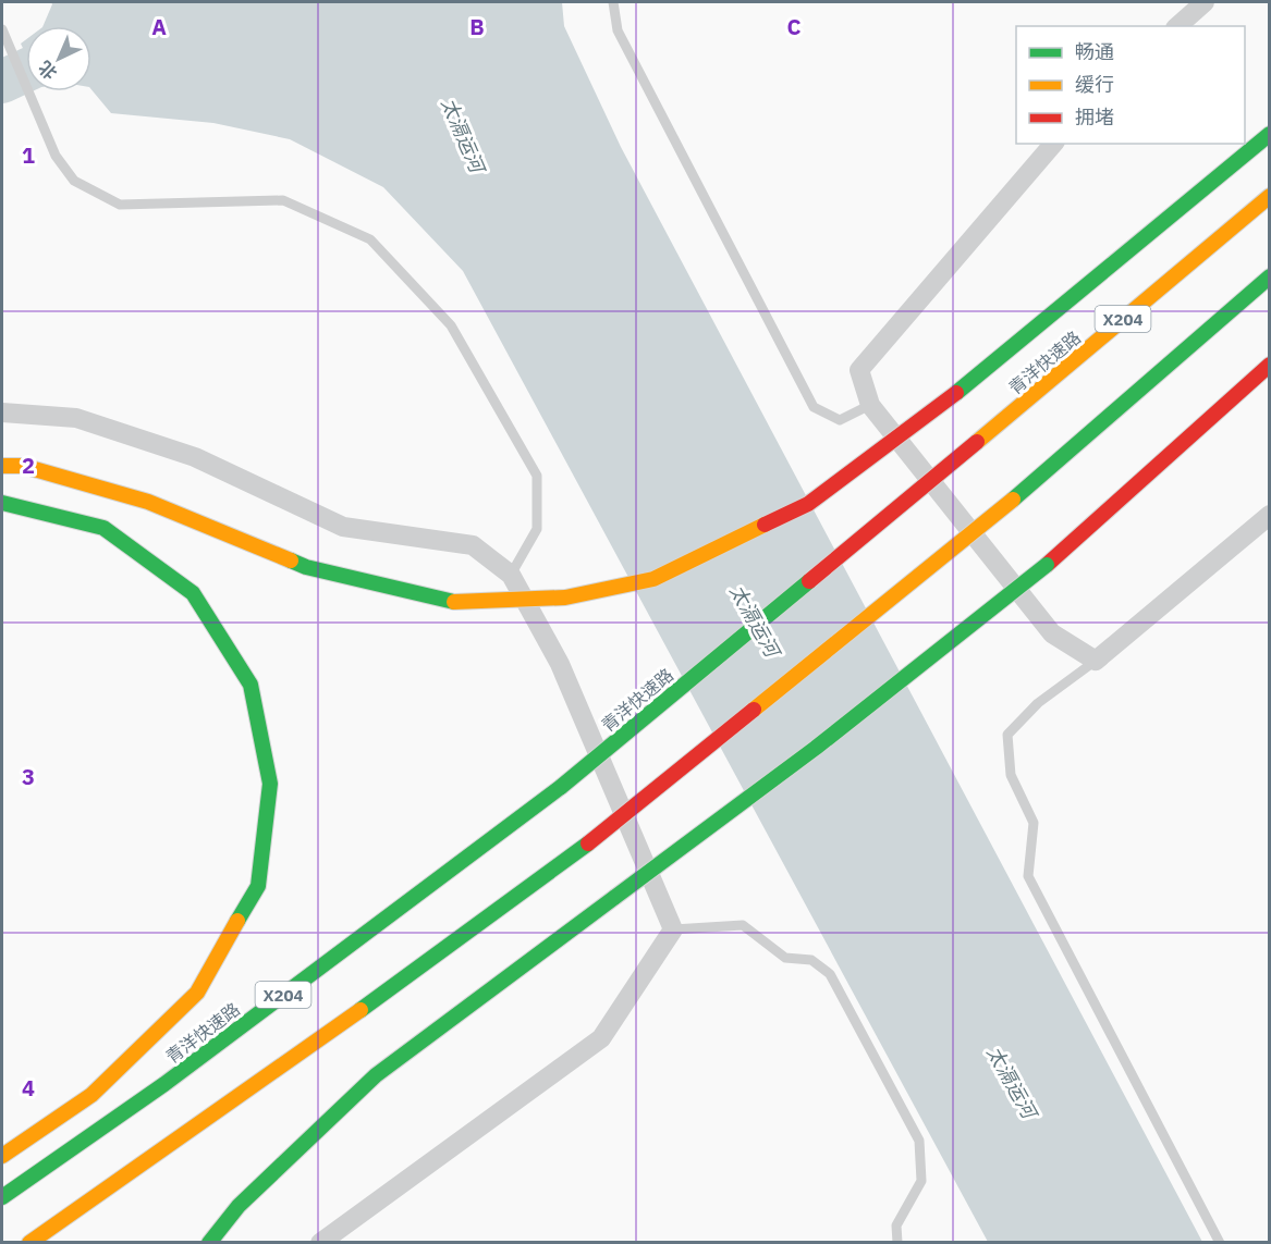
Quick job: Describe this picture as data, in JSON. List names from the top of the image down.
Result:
{
  "streets": {
    "highway": ["X204", "青洋快速路"]
  },
  "water": ["太滆运河"],
  "legend": ["畅通", "缓行", "拥堵"],
  "north": "bottom left",
  "grid": {
    "columns": ["A", "B", "C"],
    "rows": [
      "1",
      "2",
      "3",
      "4"
    ]
  }
}
